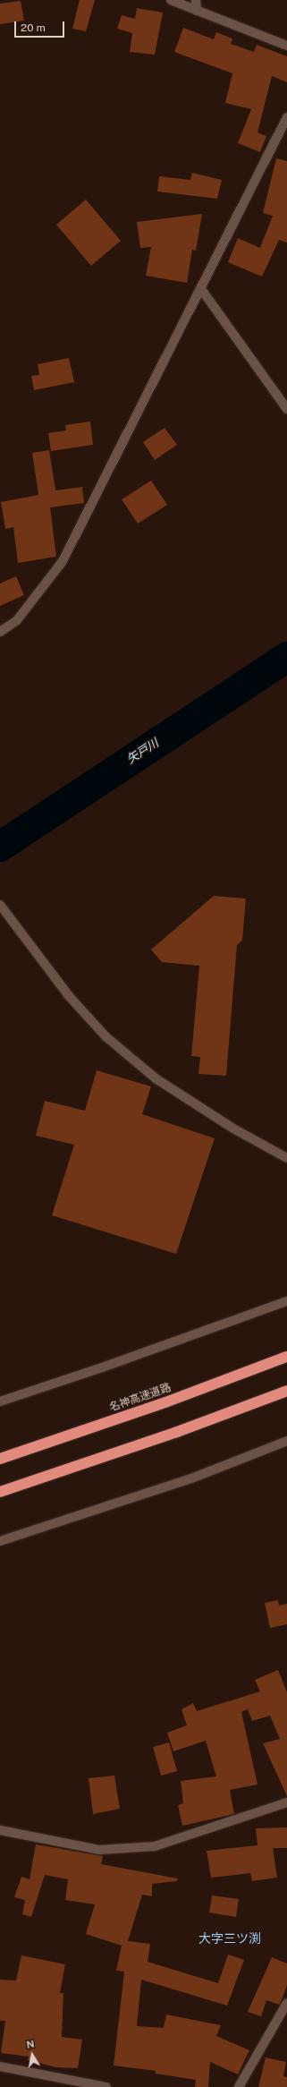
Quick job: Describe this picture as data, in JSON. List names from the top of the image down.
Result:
{
  "streets": {
    "highway": ["名神高速道路"]
  },
  "districts": ["大字三ツ渕"],
  "water": ["矢戸川"],
  "scale_bar": "20 m",
  "north": "top"
}
